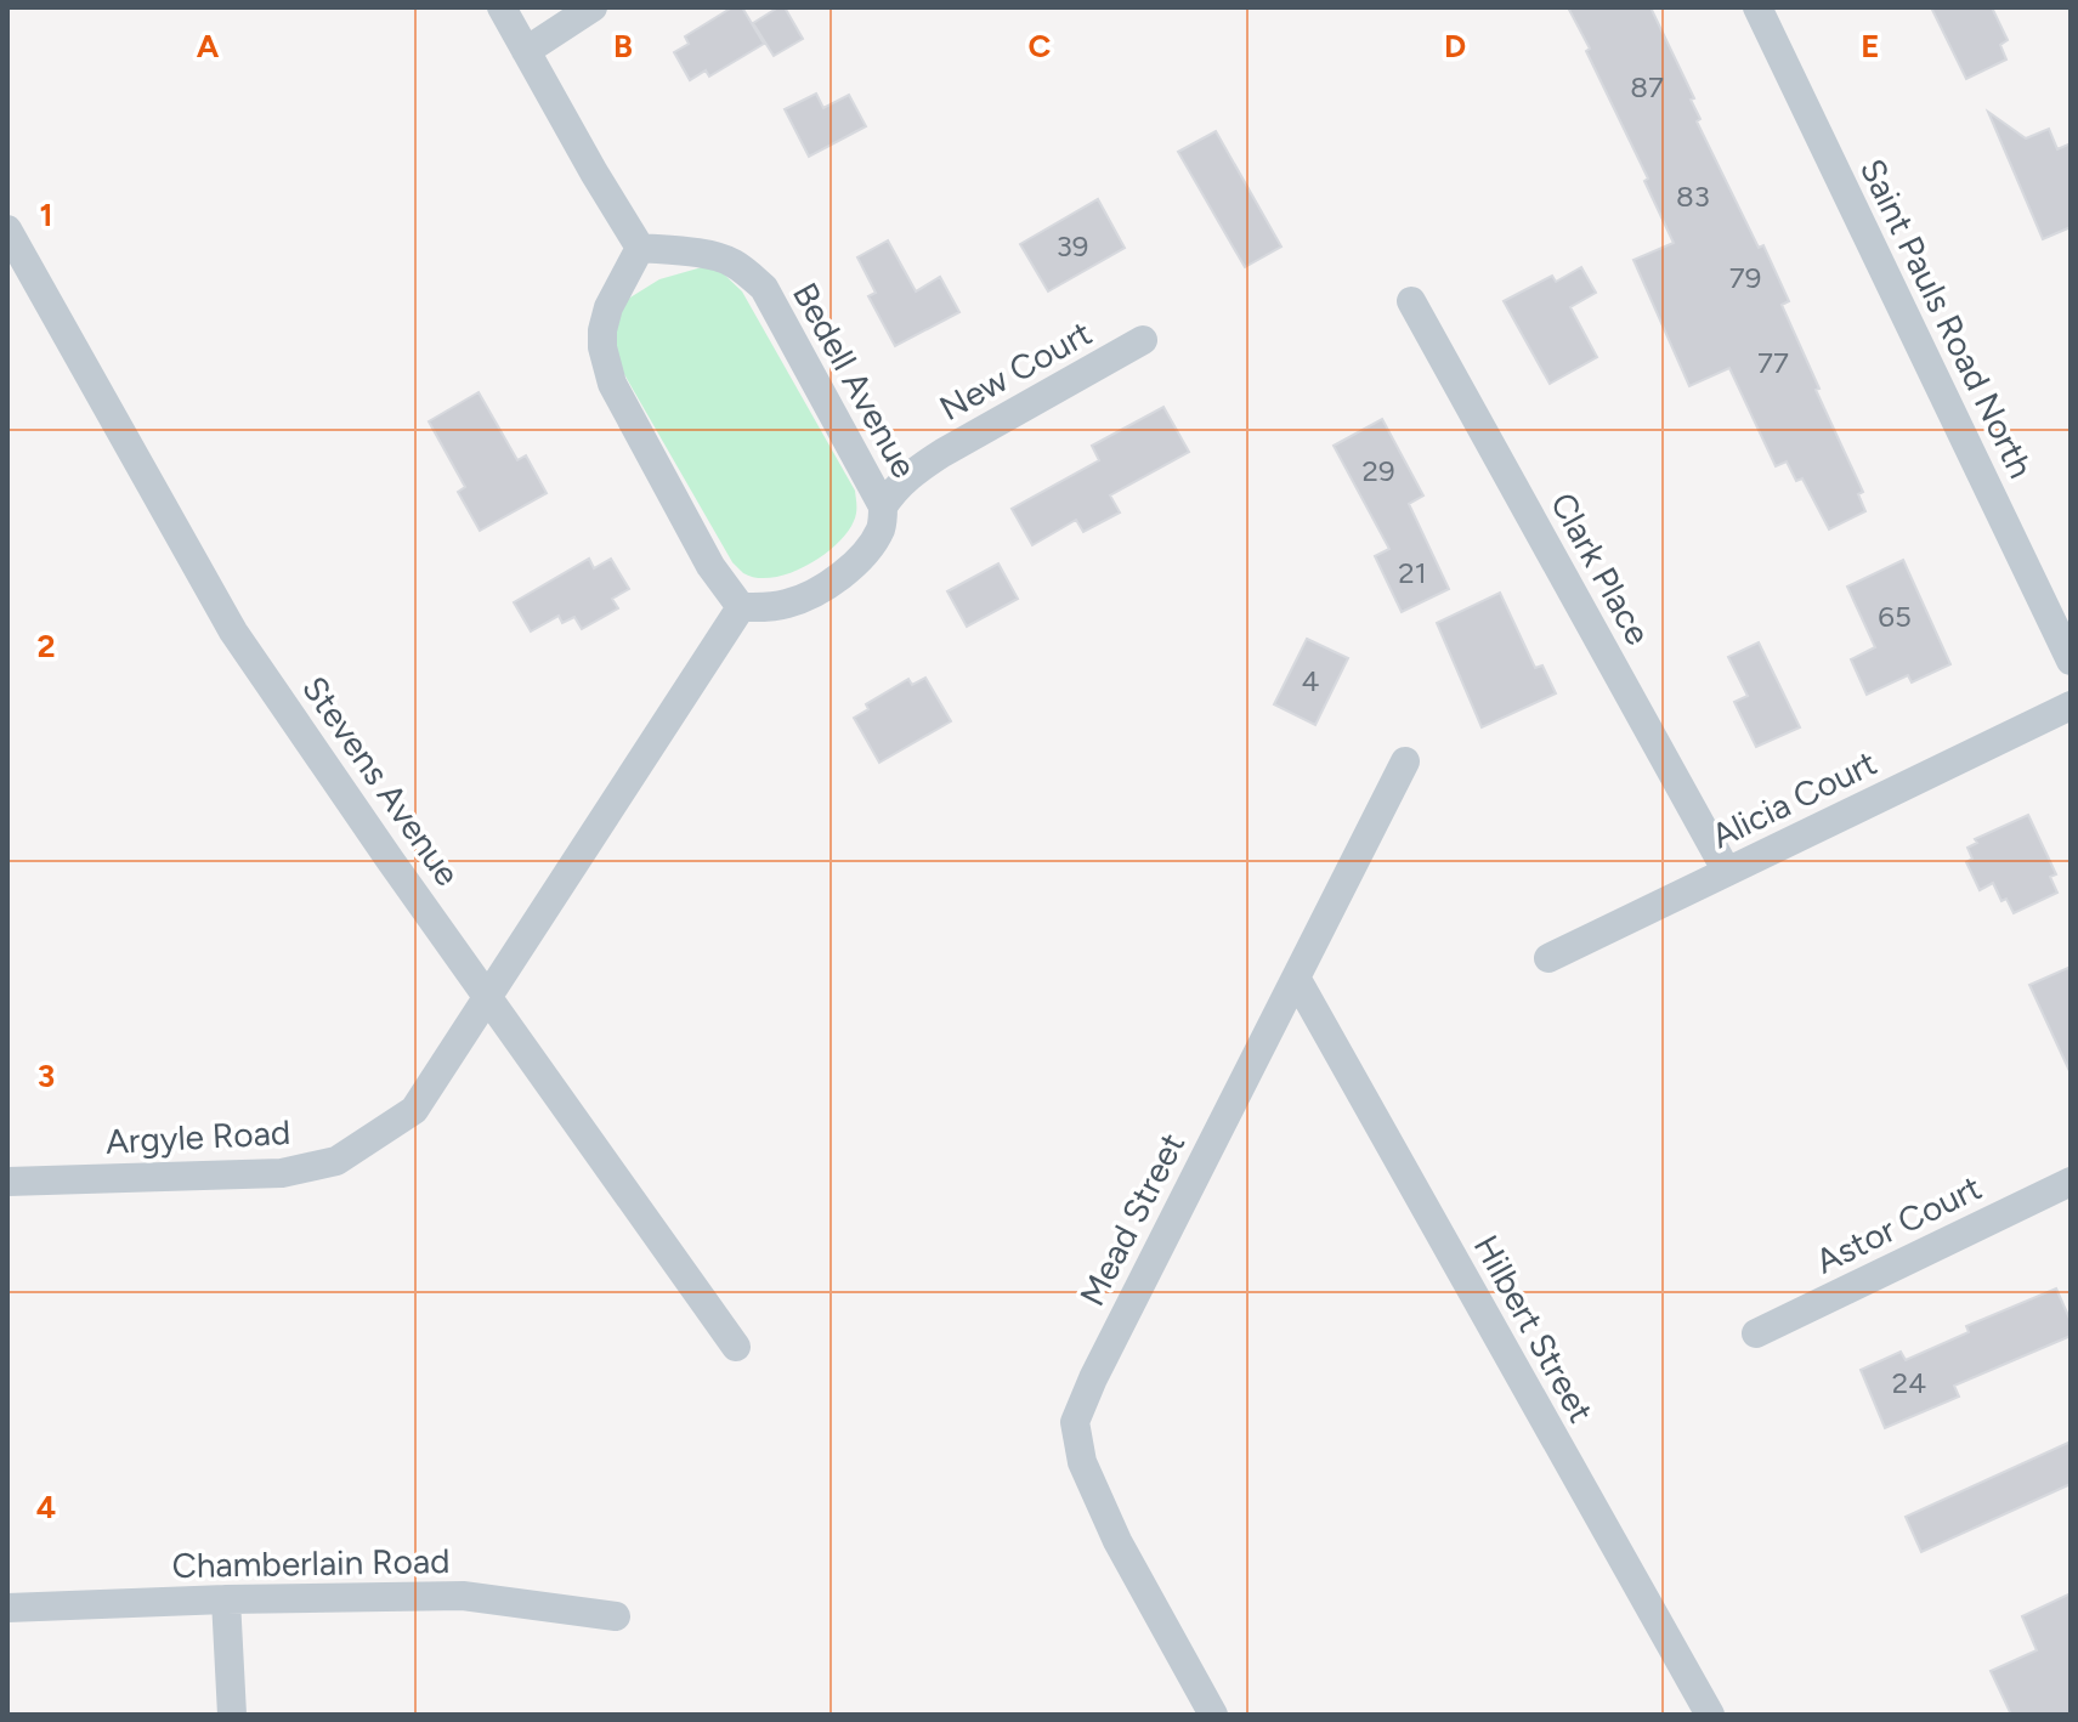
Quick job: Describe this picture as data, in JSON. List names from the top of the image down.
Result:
{
  "streets": {
    "street": [
      "Saint Pauls Road North",
      "New Court",
      "Bedell Avenue",
      "Clark Place",
      "Stevens Avenue",
      "Alicia Court",
      "Argyle Road",
      "Mead Street",
      "Astor Court",
      "Hilbert Street",
      "Chamberlain Road"
    ]
  },
  "crossings": [
    ["New Court", "Bedell Avenue"],
    ["Clark Place", "Alicia Court"],
    ["Stevens Avenue", "Argyle Road"],
    ["Mead Street", "Hilbert Street"]
  ],
  "house_numbers": [
    "87",
    "83",
    "39",
    "79",
    "77",
    "29",
    "21",
    "65",
    "4",
    "24"
  ],
  "grid": {
    "columns": [
      "A",
      "B",
      "C",
      "D",
      "E"
    ],
    "rows": [
      "1",
      "2",
      "3",
      "4"
    ]
  }
}
